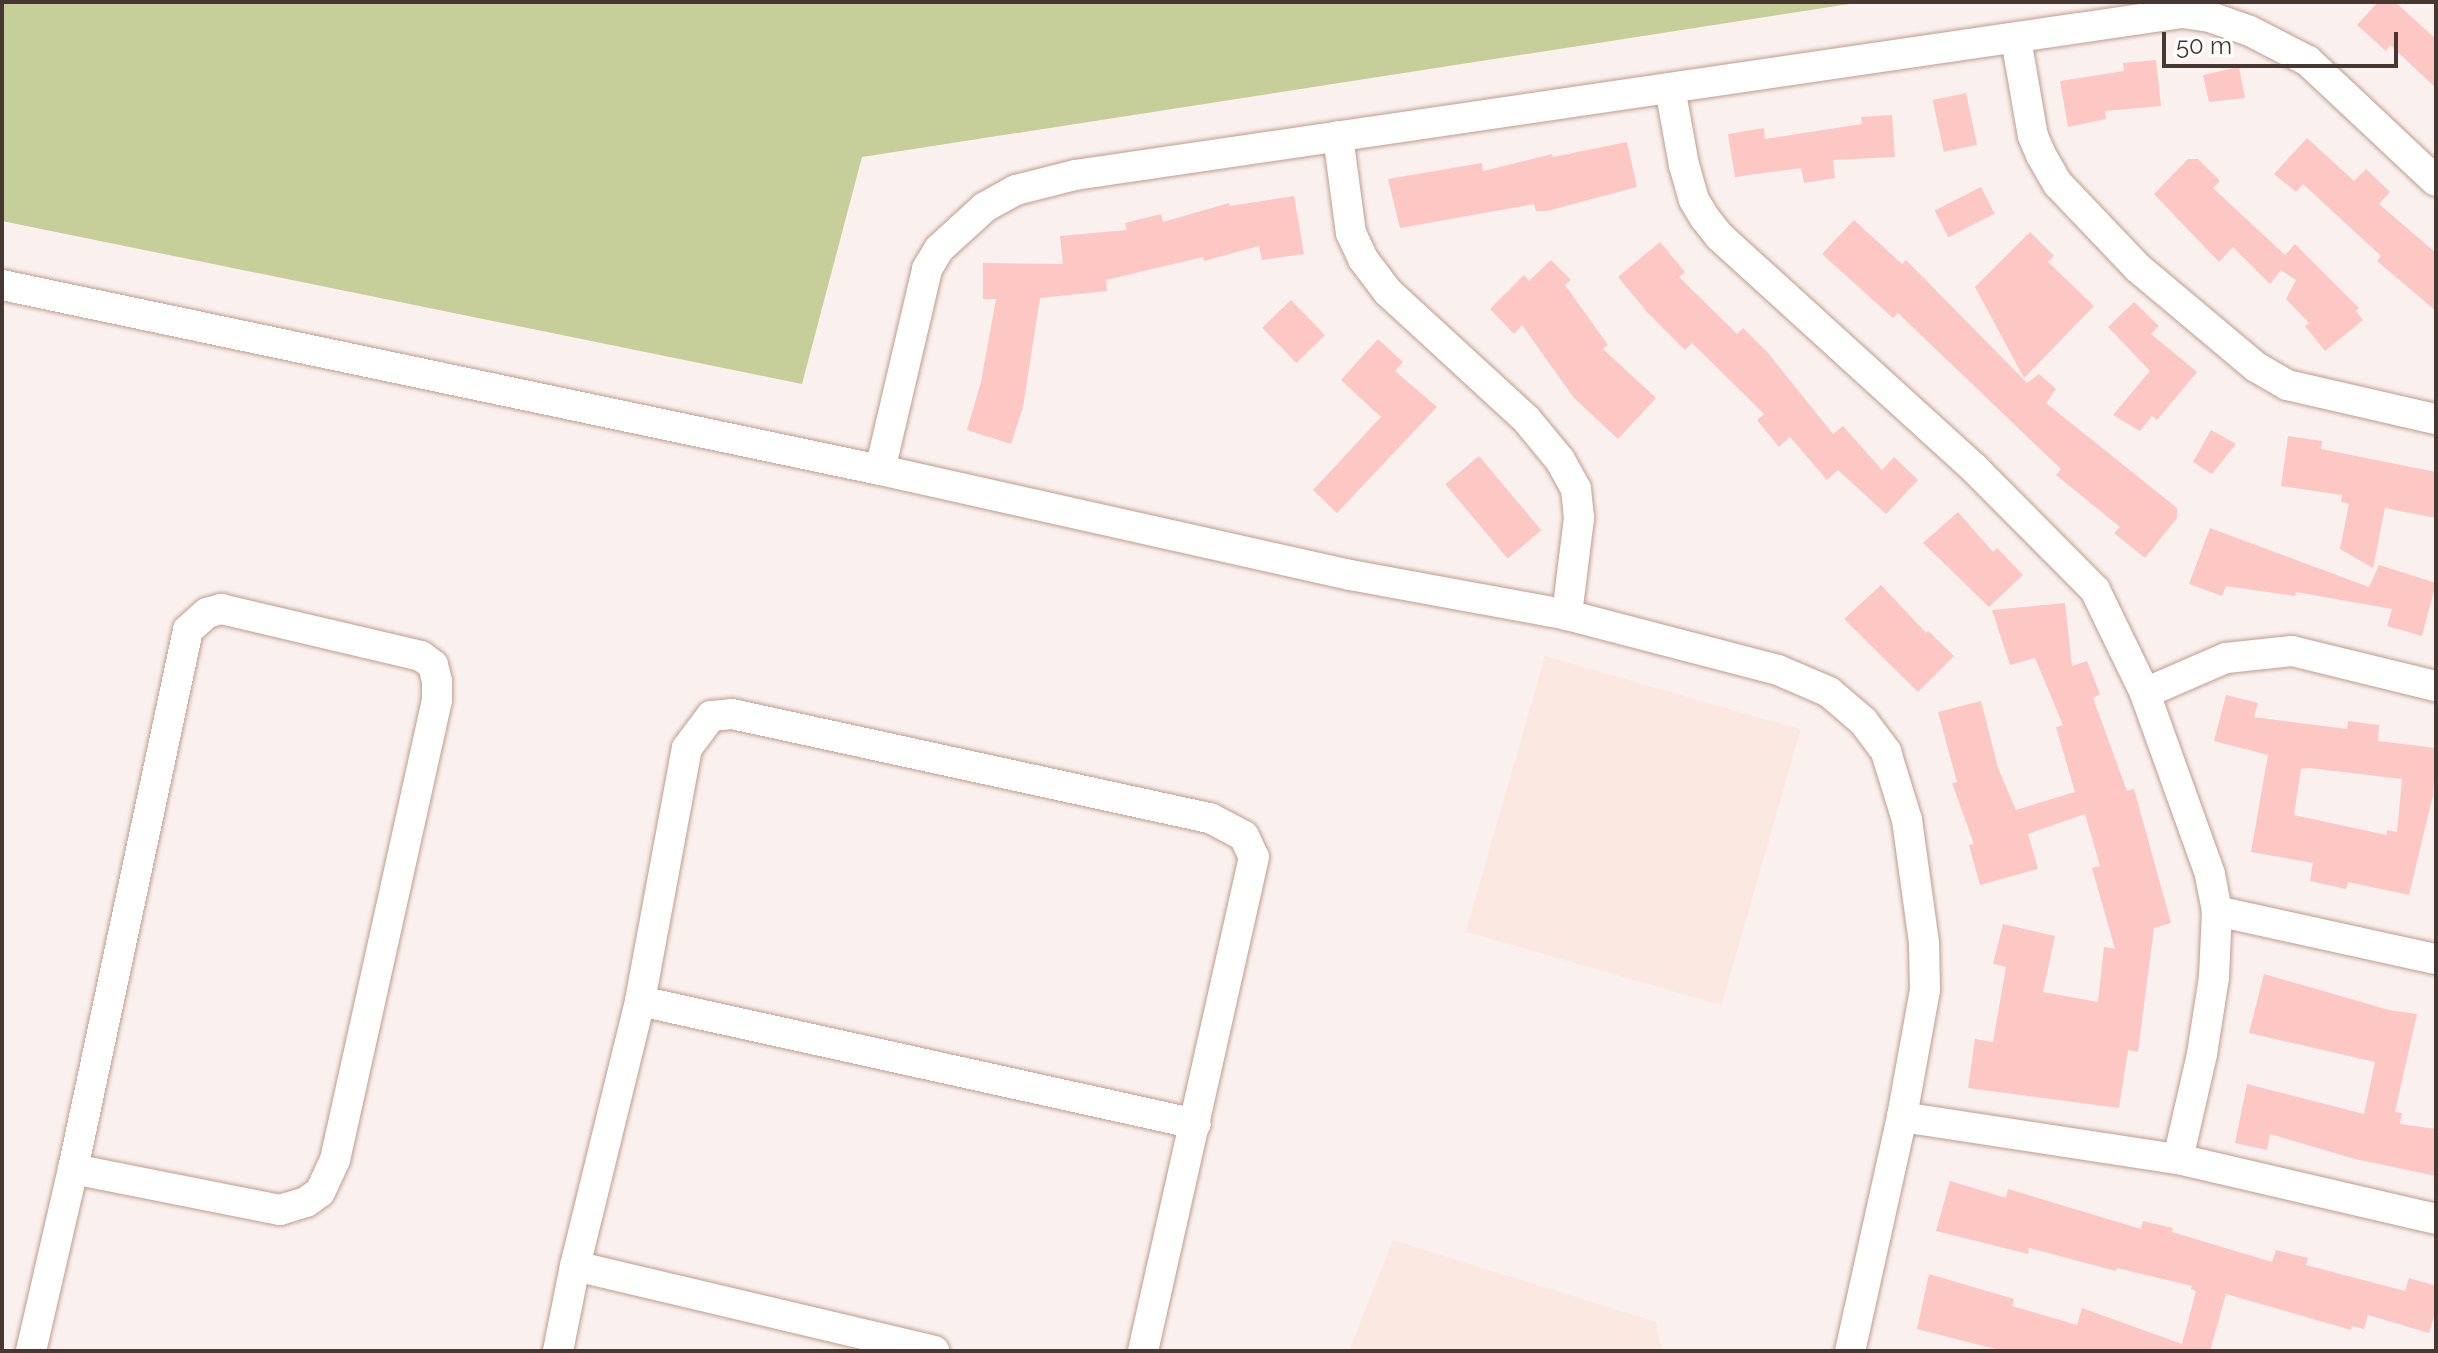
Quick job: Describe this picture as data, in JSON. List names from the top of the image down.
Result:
{
  "scale_bar": "50 m"
}
